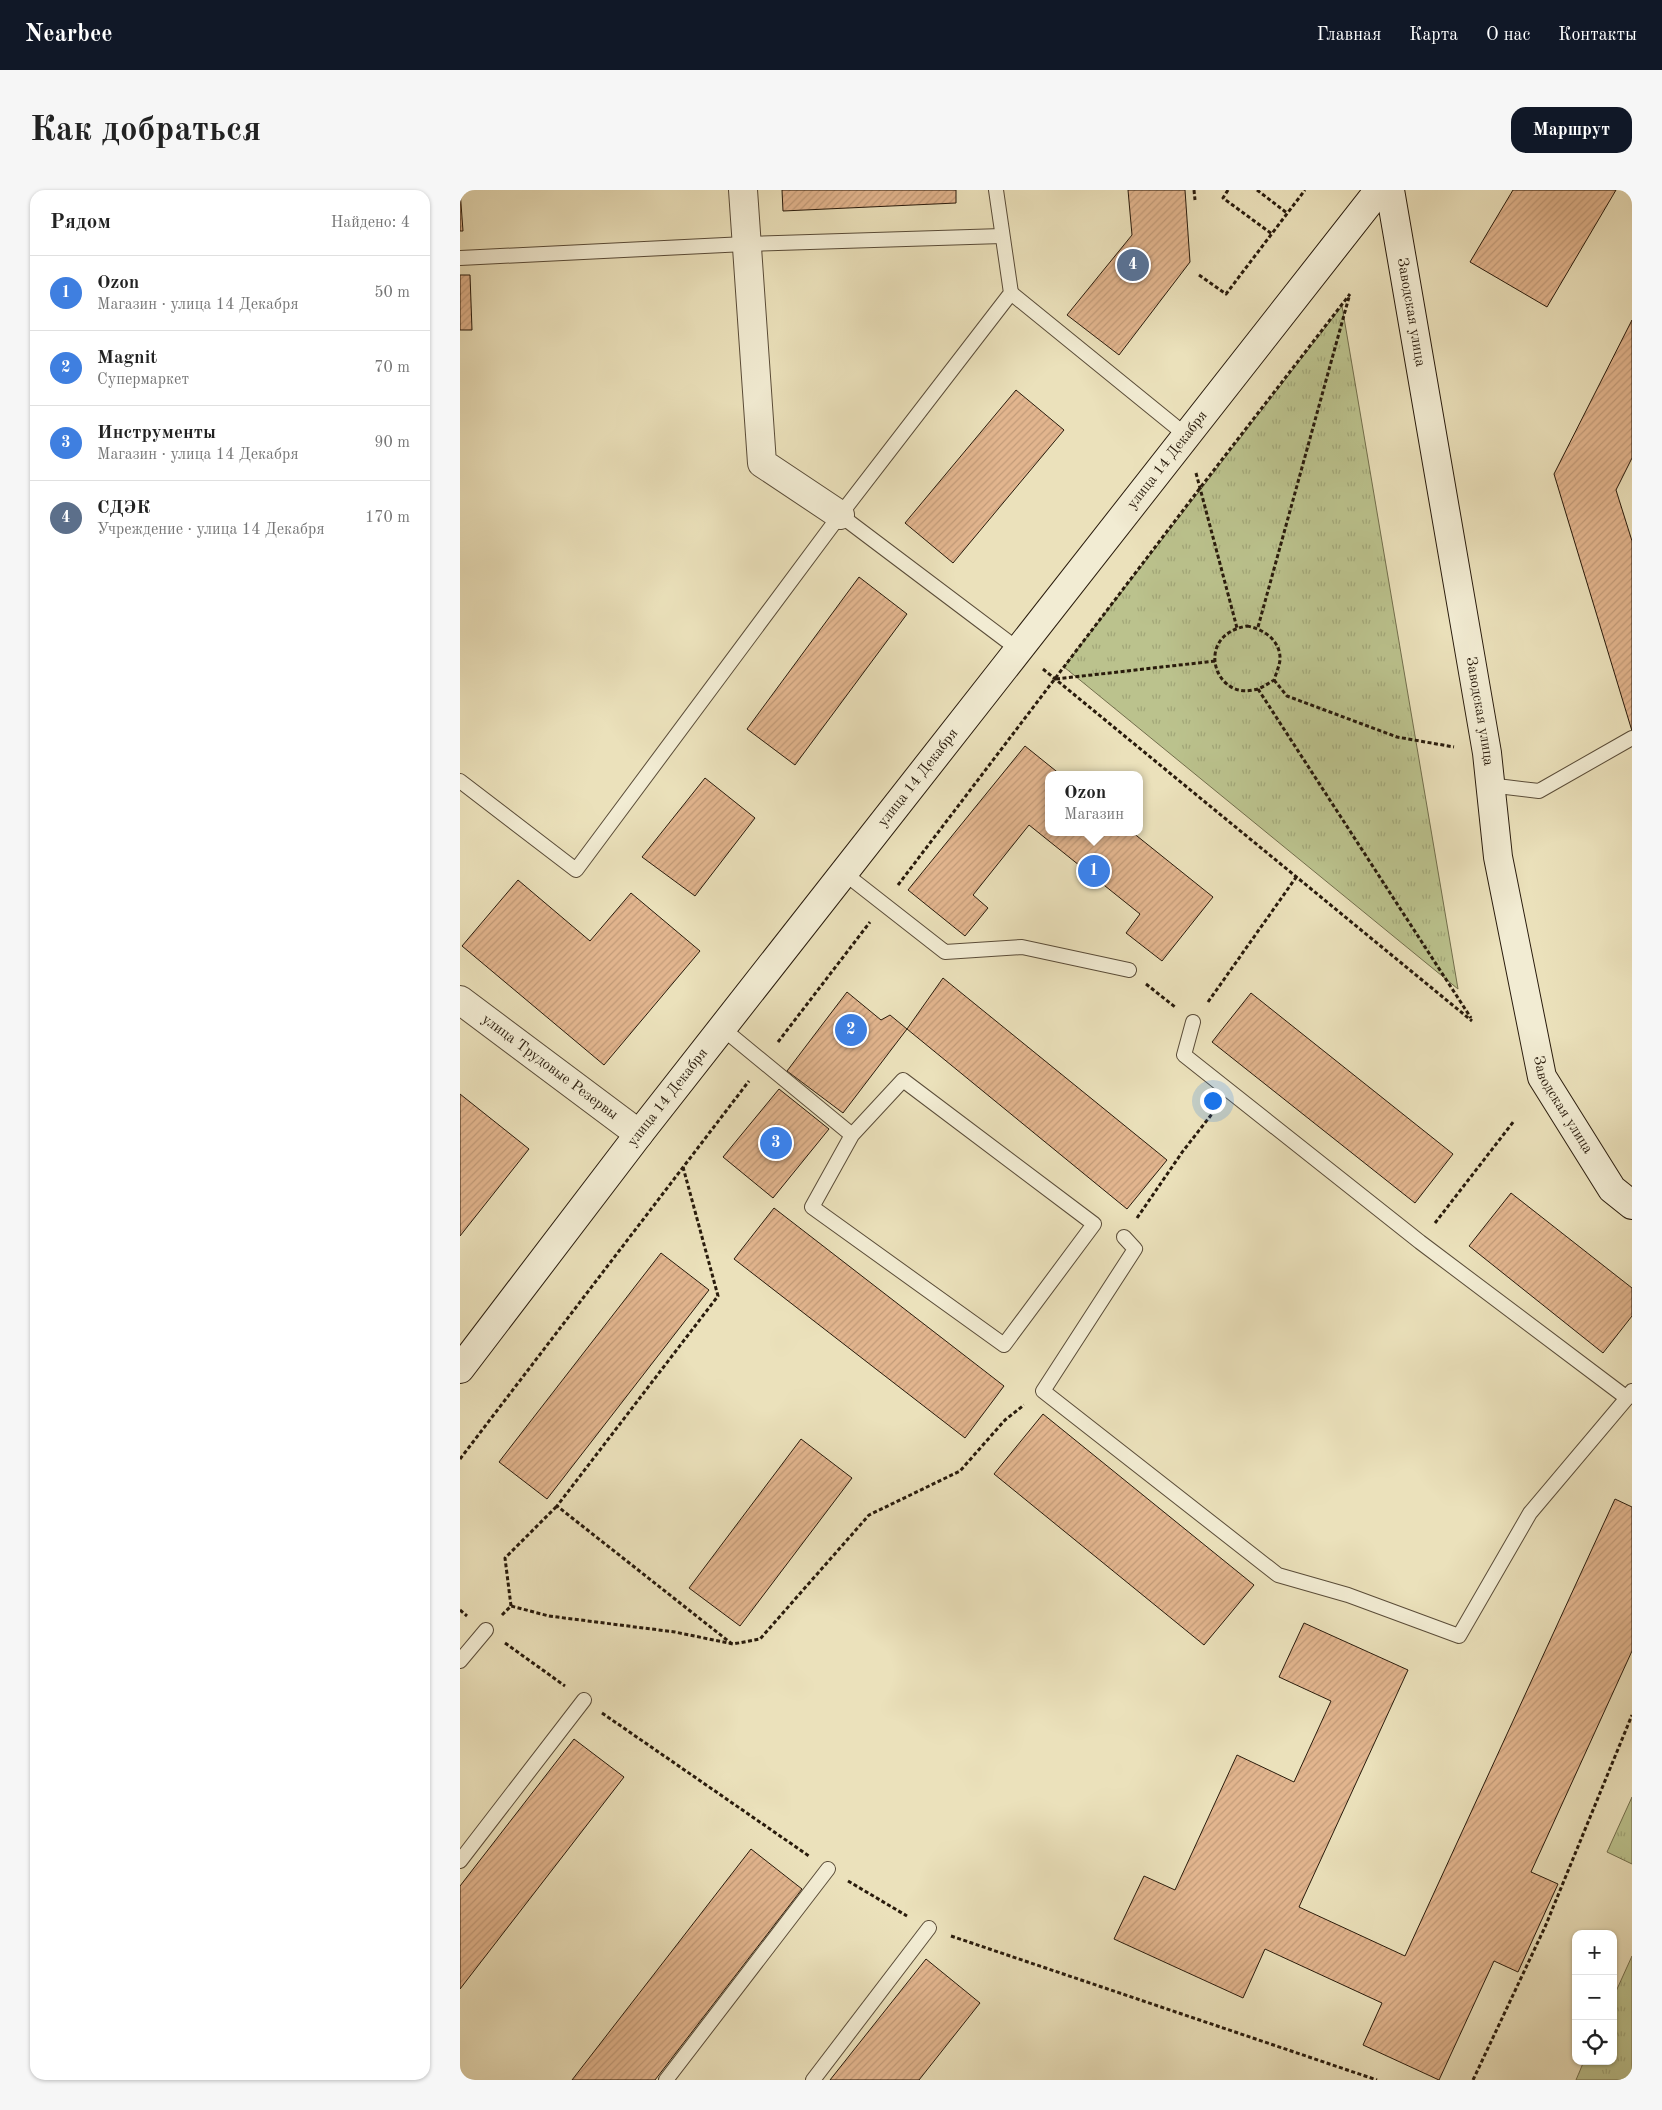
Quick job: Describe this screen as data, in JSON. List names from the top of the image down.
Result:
{
  "streets": {
    "main road": ["Заводская улица", "улица 14 Декабря", "улица Трудовые Резервы"]
  },
  "crossings": [
    ["улица 14 Декабря", "улица Трудовые Резервы"]
  ],
  "page": {
    "header": "Nearbee",
    "nav": [
      "Главная",
      "Карта",
      "О нас",
      "Контакты"
    ],
    "buttons": "Маршрут",
    "title": "Как добраться",
    "heading": ["Рядом", "Найдено: 4"],
    "pins": [
      "4",
      "1",
      "2",
      "3"
    ],
    "list": [
      {
        "mark": "1",
        "name": "Ozon",
        "note": "Магазин · улица 14 Декабря",
        "value": "50 m"
      },
      {
        "mark": "2",
        "name": "Magnit",
        "note": "Супермаркет",
        "value": "70 m"
      },
      {
        "mark": "3",
        "name": "Инструменты",
        "note": "Магазин · улица 14 Декабря",
        "value": "90 m"
      },
      {
        "mark": "4",
        "name": "СДЭК",
        "note": "Учреждение · улица 14 Декабря",
        "value": "170 m"
      }
    ],
    "popup": ["Ozon", "Магазин"],
    "map_buttons": ["+", "−"]
  }
}
